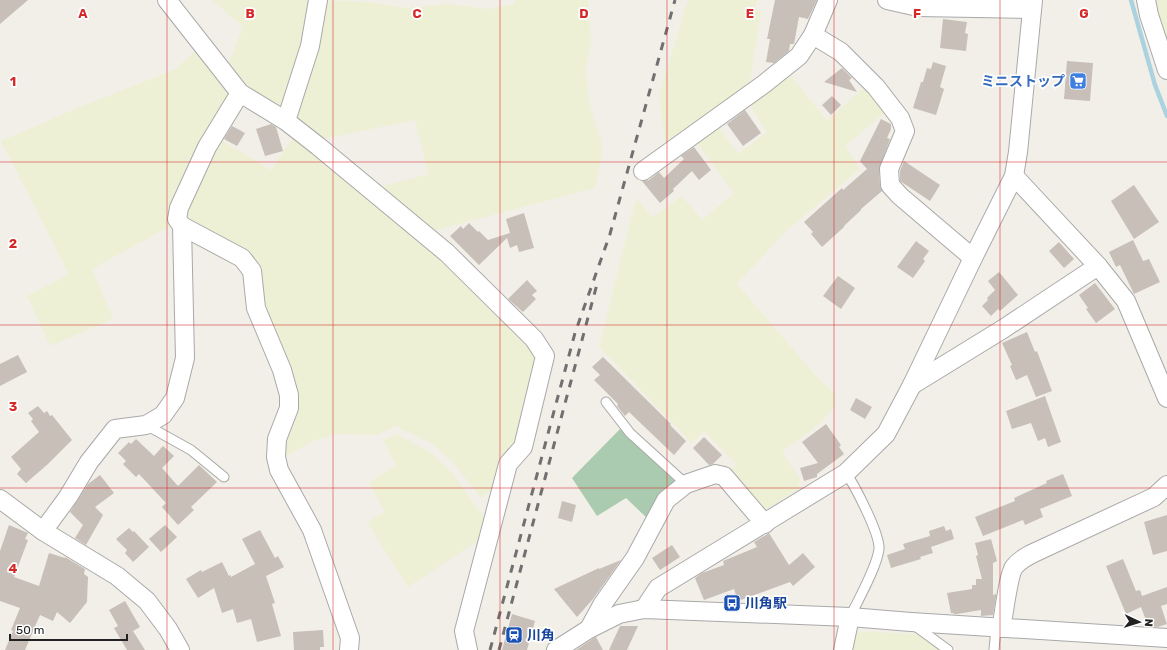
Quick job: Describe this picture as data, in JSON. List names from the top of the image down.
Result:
{
  "places": {
    "supermarket": ["ミニストップ"],
    "bus stop": ["川角駅"],
    "station": ["川角"]
  },
  "scale_bar": "50 m",
  "north": "right",
  "grid": {
    "columns": [
      "A",
      "B",
      "C",
      "D",
      "E",
      "F",
      "G"
    ],
    "rows": [
      "1",
      "2",
      "3",
      "4"
    ]
  }
}
